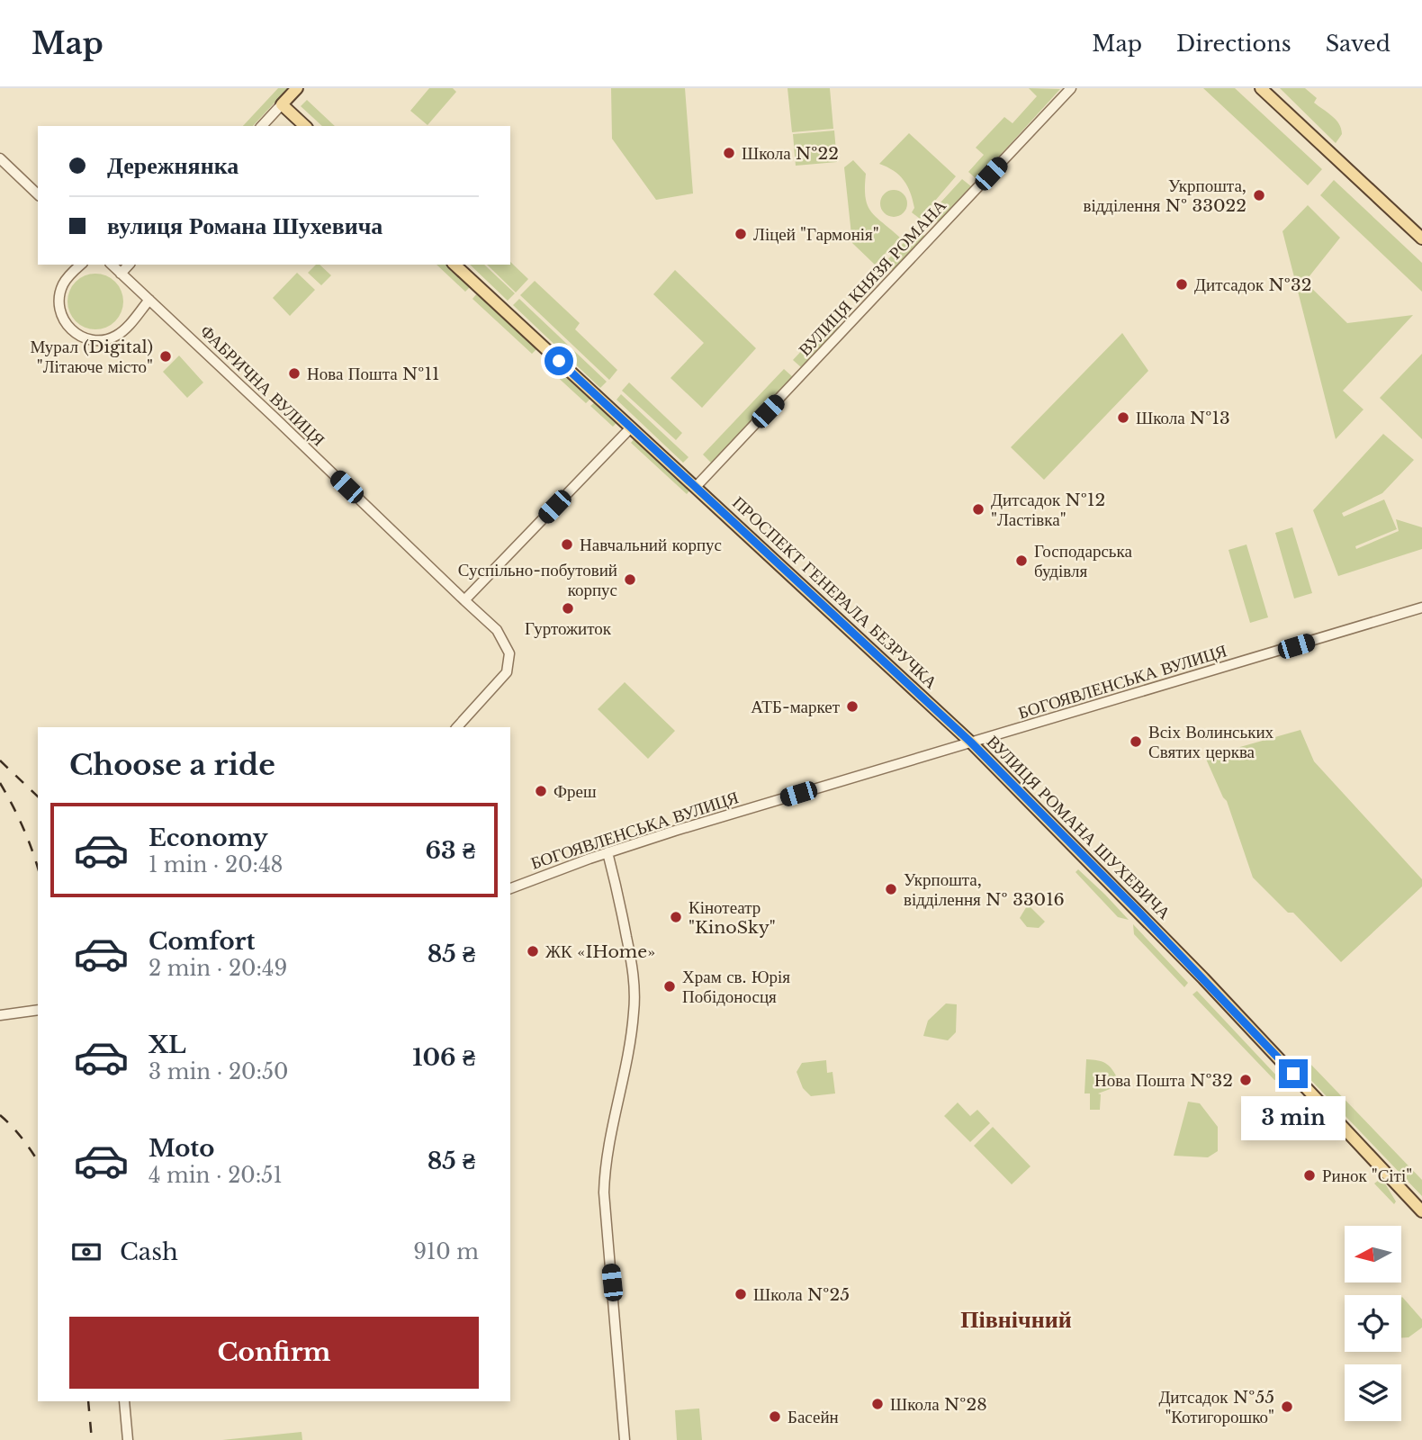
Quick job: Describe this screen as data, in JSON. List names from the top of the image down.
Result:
{
  "streets": {
    "main road": ["ПРОСПЕКТ ГЕНЕРАЛА БЕЗРУЧКА", "ВУЛИЦЯ РОМАНА ШУХЕВИЧА"],
    "street": ["ВУЛИЦЯ КНЯЗЯ РОМАНА", "ФАБРИЧНА ВУЛИЦЯ", "БОГОЯВЛЕНСЬКА ВУЛИЦЯ"]
  },
  "crossings": [
    ["ВУЛИЦЯ КНЯЗЯ РОМАНА", "ПРОСПЕКТ ГЕНЕРАЛА БЕЗРУЧКА"],
    ["ПРОСПЕКТ ГЕНЕРАЛА БЕЗРУЧКА", "БОГОЯВЛЕНСЬКА ВУЛИЦЯ"],
    ["ПРОСПЕКТ ГЕНЕРАЛА БЕЗРУЧКА", "ВУЛИЦЯ РОМАНА ШУХЕВИЧА"],
    ["БОГОЯВЛЕНСЬКА ВУЛИЦЯ", "ВУЛИЦЯ РОМАНА ШУХЕВИЧА"]
  ],
  "districts": ["Північний"],
  "places": [
    "Школа №22",
    "Укрпошта, відділення № 33022",
    "Ліцей \"Гармонія\"",
    "Дитсадок №32",
    "Мурал (Digital) \"Літаюче місто\"",
    "Нова Пошта №11",
    "Школа №13",
    "Дитсадок №12 \"Ластівка\"",
    "Навчальний корпус",
    "Господарська будівля",
    "Суспільно-побутовий корпус",
    "Гуртожиток",
    "АТБ-маркет",
    "Всіх Волинських Святих церква",
    "Фреш",
    "Укрпошта, відділення № 33016",
    "Кінотеатр \"KinoSky\"",
    "ЖК «IHome»",
    "Храм св. Юрія Побідоносця",
    "Нова Пошта №32",
    "Ринок \"Сіті\"",
    "Школа №25",
    "Школа №28",
    "Дитсадок №55 \"Котигорошко\"",
    "Басейн"
  ],
  "north": "left",
  "page": {
    "header": "Map",
    "nav": ["Map", "Directions", "Saved"],
    "banner": ["Дережнянка", "вулиця Романа Шухевича"],
    "heading": "Choose a ride",
    "list": [
      {
        "name": "Economy",
        "note": "1 min · 20:48",
        "value": "63 ₴"
      },
      {
        "name": "Comfort",
        "note": "2 min · 20:49",
        "value": "85 ₴"
      },
      {
        "name": "XL",
        "note": "3 min · 20:50",
        "value": "106 ₴"
      },
      {
        "name": "Moto",
        "note": "4 min · 20:51",
        "value": "85 ₴"
      }
    ],
    "bubble": "3 min",
    "pay": ["Cash", "910 m"],
    "buttons": "Confirm"
  }
}
